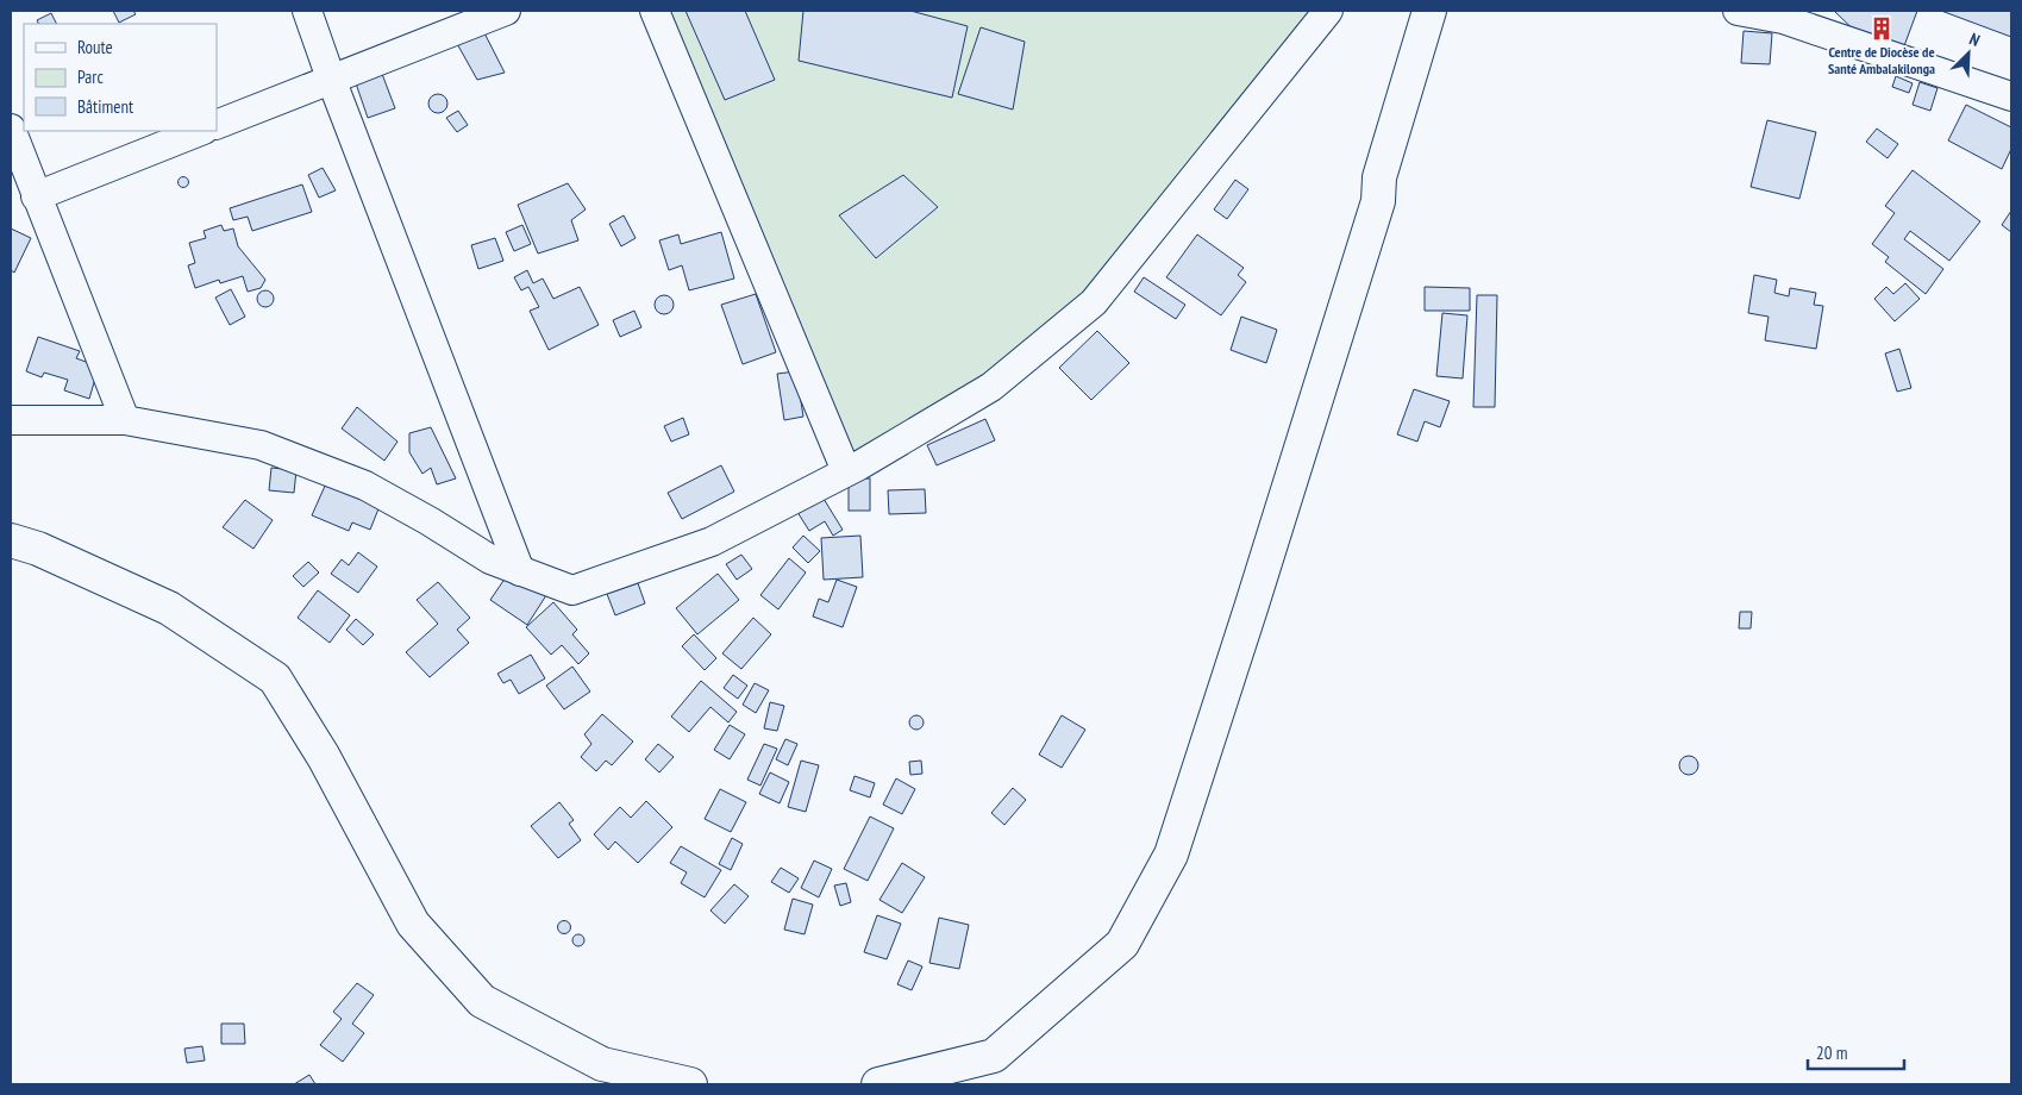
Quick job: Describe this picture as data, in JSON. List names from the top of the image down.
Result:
{
  "places": {
    "building": ["Centre de Diocèse de Santé Ambalakilonga"]
  },
  "legend": ["Route", "Parc", "Bâtiment"],
  "scale_bar": "20 m",
  "north": "top right"
}
